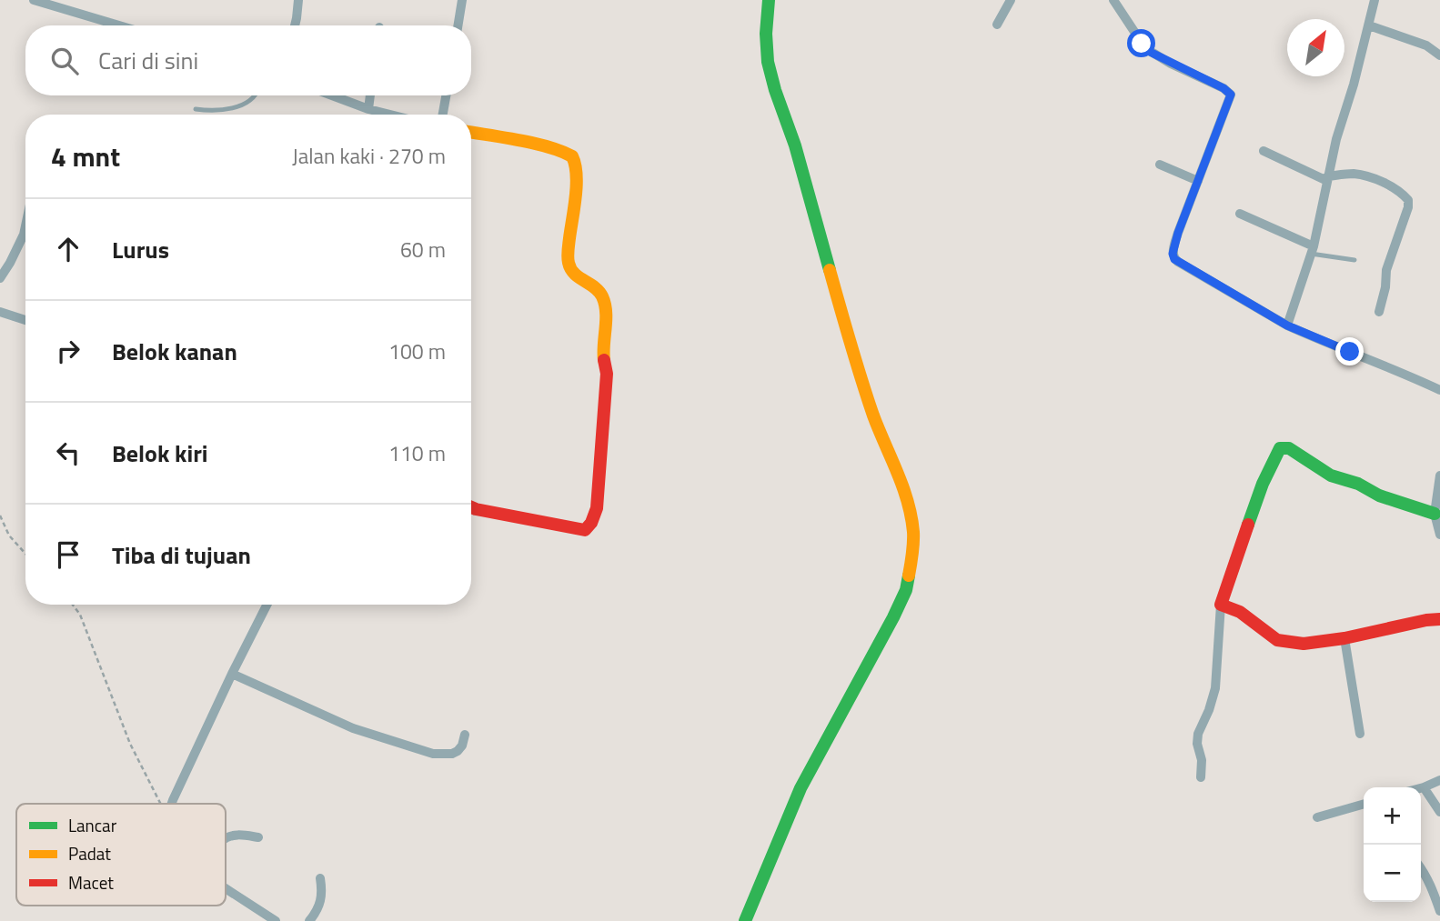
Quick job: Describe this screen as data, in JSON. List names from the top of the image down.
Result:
{
  "legend": ["Lancar", "Padat", "Macet"],
  "north": "top right",
  "page": {
    "search": "Cari di sini",
    "heading": ["4 mnt", "Jalan kaki · 270 m"],
    "list": [
      ["Lurus", "60 m"],
      ["Belok kanan", "100 m"],
      ["Belok kiri", "110 m"],
      "Tiba di tujuan"
    ],
    "map_buttons": ["+", "−"]
  }
}
